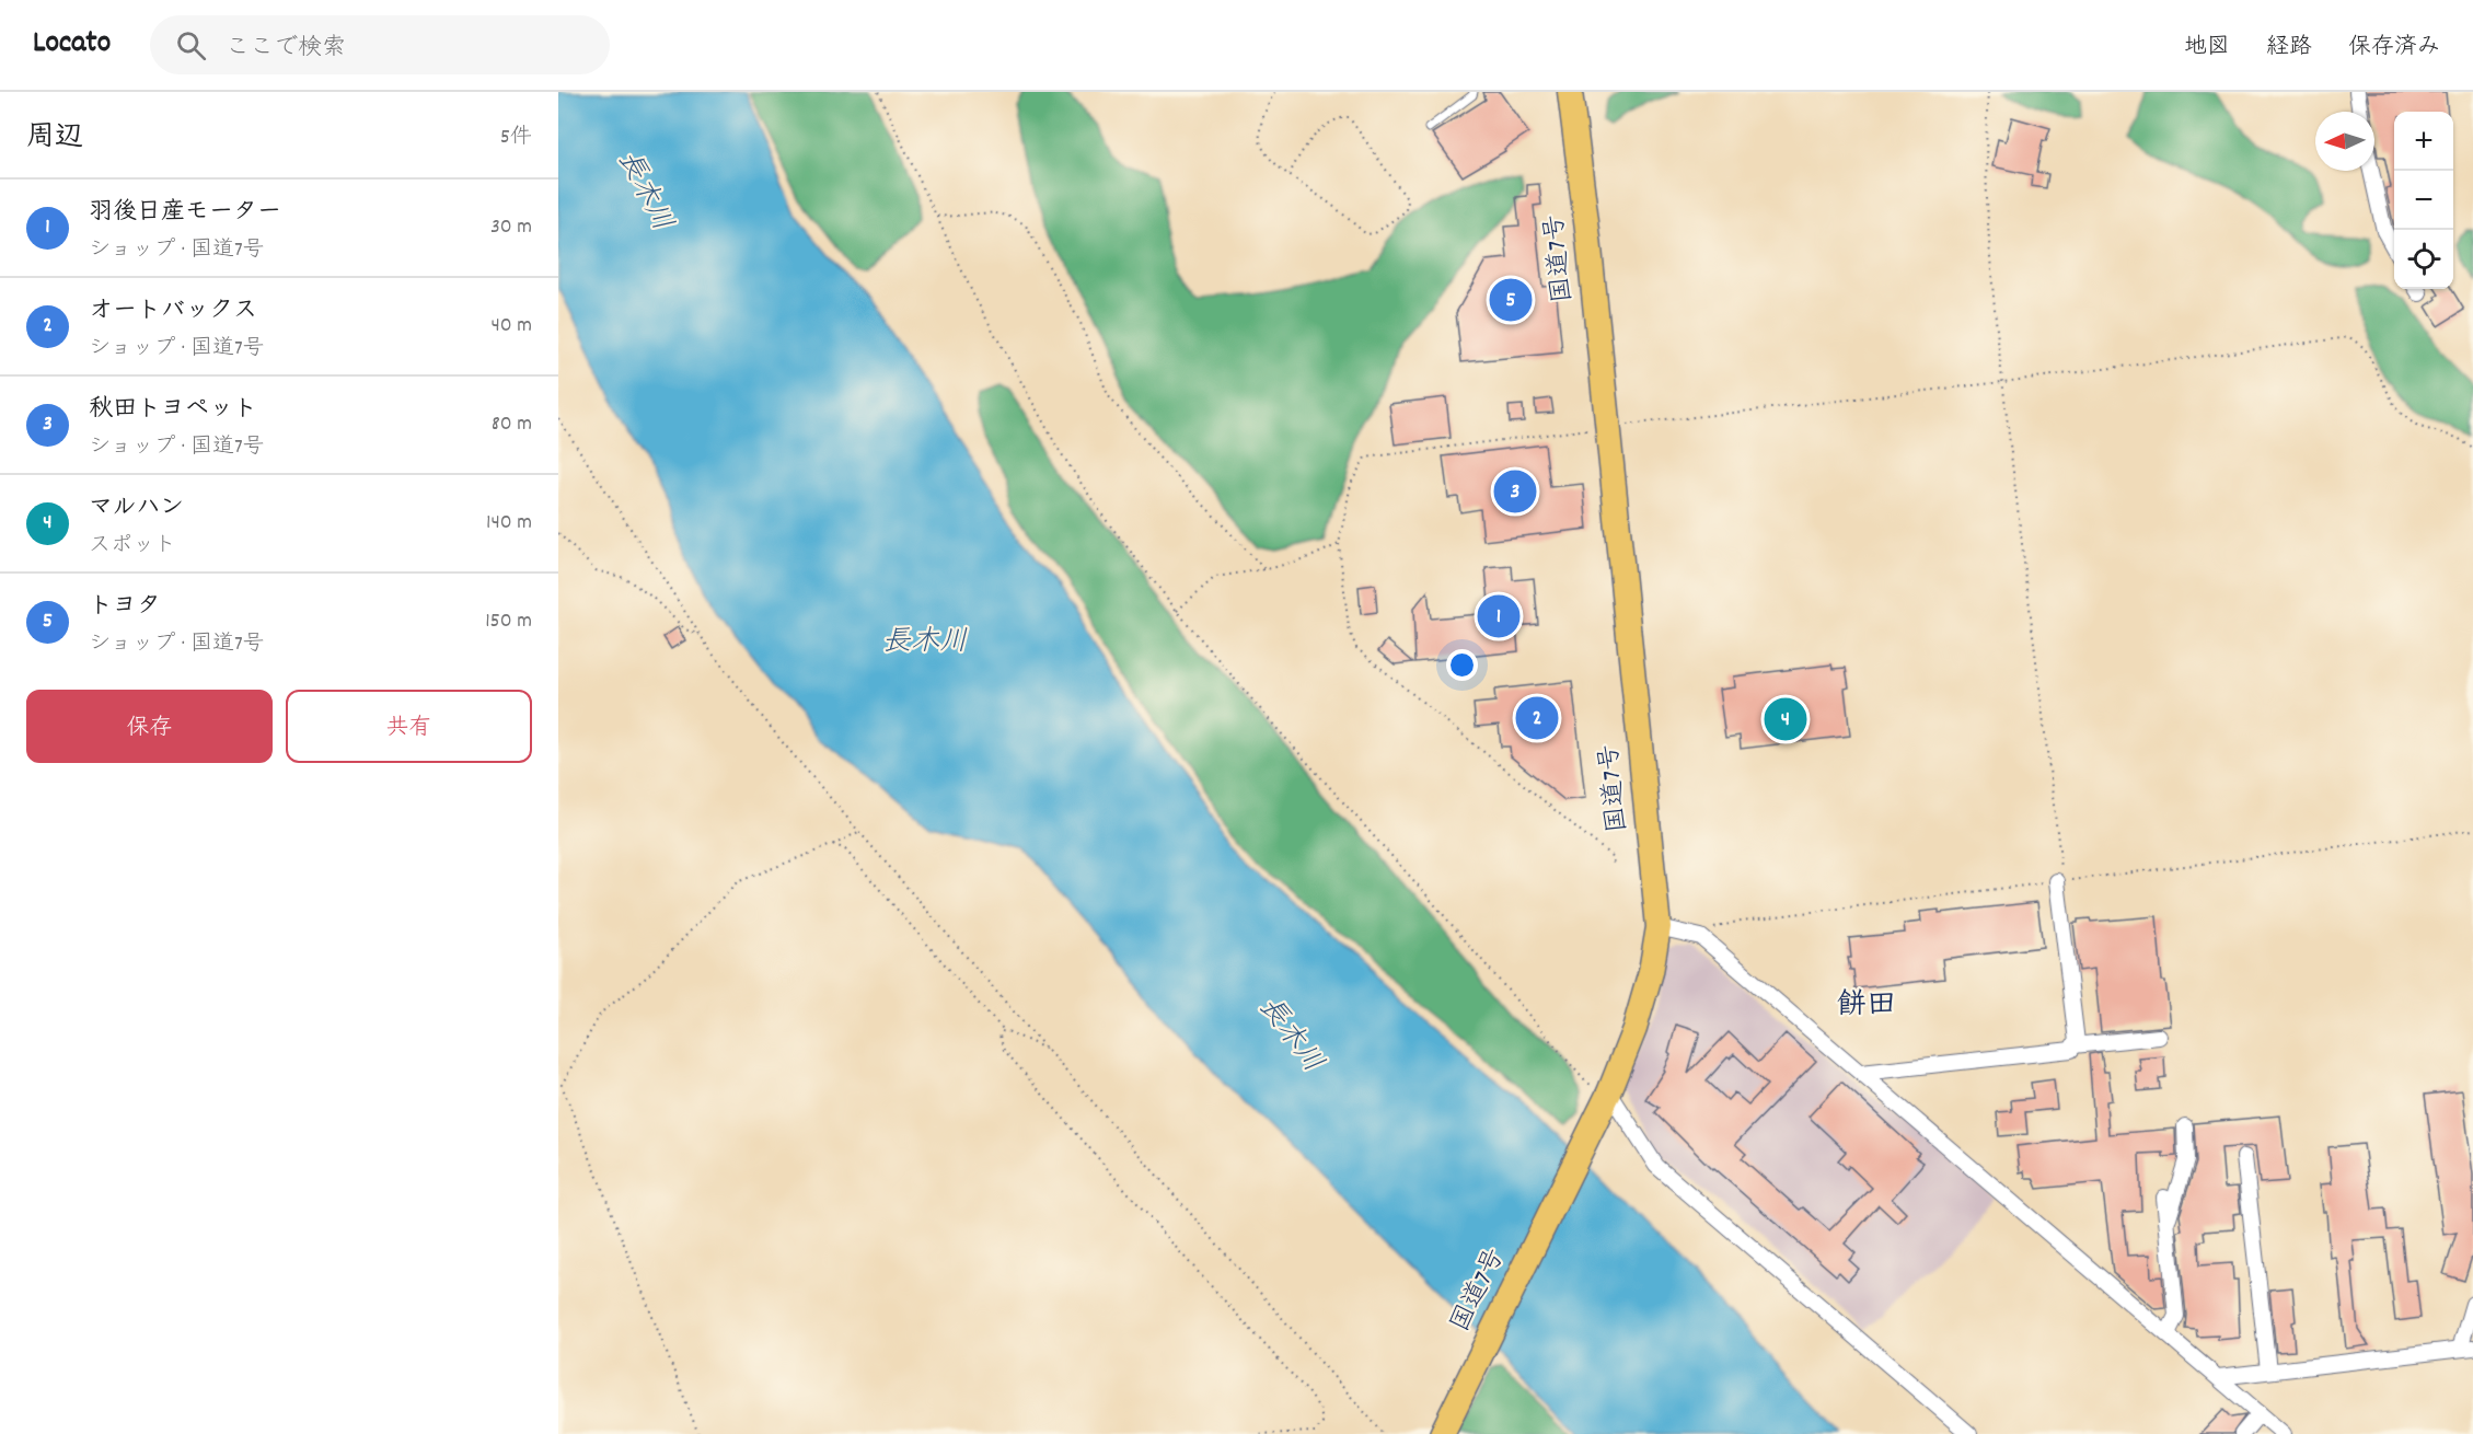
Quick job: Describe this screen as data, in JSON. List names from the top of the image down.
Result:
{
  "streets": {
    "highway": ["国道7号"]
  },
  "districts": ["餅田"],
  "water": ["長木川"],
  "north": "left",
  "page": {
    "header": "Locato",
    "search": "ここで検索",
    "nav": ["地図", "経路", "保存済み"],
    "heading": ["周辺", "5件"],
    "map_buttons": ["+", "−"],
    "list": [
      {
        "mark": "1",
        "name": "羽後日産モーター",
        "note": "ショップ · 国道7号",
        "value": "30 m"
      },
      {
        "mark": "2",
        "name": "オートバックス",
        "note": "ショップ · 国道7号",
        "value": "40 m"
      },
      {
        "mark": "3",
        "name": "秋田トヨペット",
        "note": "ショップ · 国道7号",
        "value": "80 m"
      },
      {
        "mark": "4",
        "name": "マルハン",
        "note": "スポット",
        "value": "140 m"
      },
      {
        "mark": "5",
        "name": "トヨタ",
        "note": "ショップ · 国道7号",
        "value": "150 m"
      }
    ],
    "pins": [
      "5",
      "3",
      "1",
      "2",
      "4"
    ],
    "buttons": ["保存", "共有"]
  }
}
